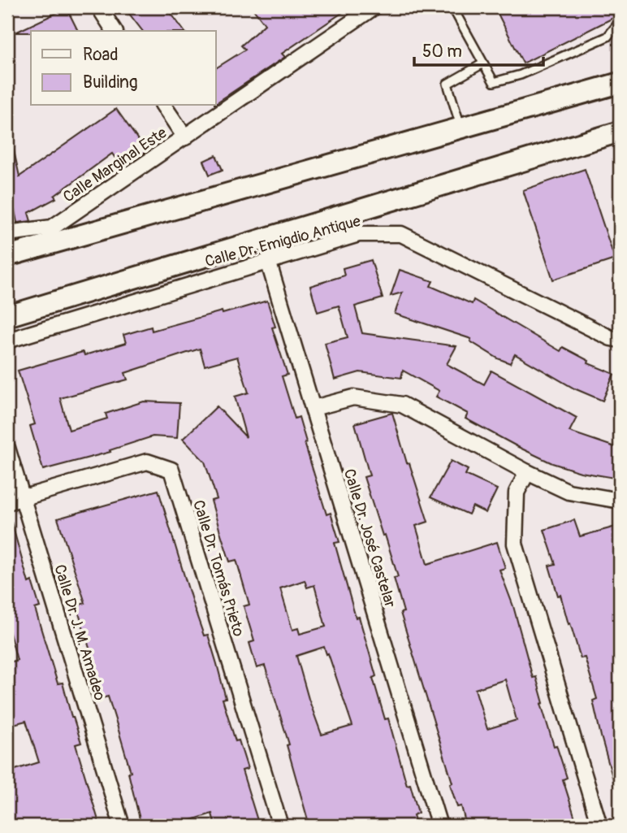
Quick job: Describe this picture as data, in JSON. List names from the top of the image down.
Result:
{
  "streets": {
    "street": [
      "Calle Marginal Este",
      "Calle Dr. Emigdio Antique",
      "Calle Dr. José Castelar",
      "Calle Dr. Tomás Prieto",
      "Calle Dr. J. M. Amadeo"
    ]
  },
  "crossings": [
    ["Calle Dr. Emigdio Antique", "Calle Dr. José Castelar"],
    ["Calle Dr. Tomás Prieto", "Calle Dr. J. M. Amadeo"]
  ],
  "legend": ["Road", "Building"],
  "scale_bar": "50 m"
}
